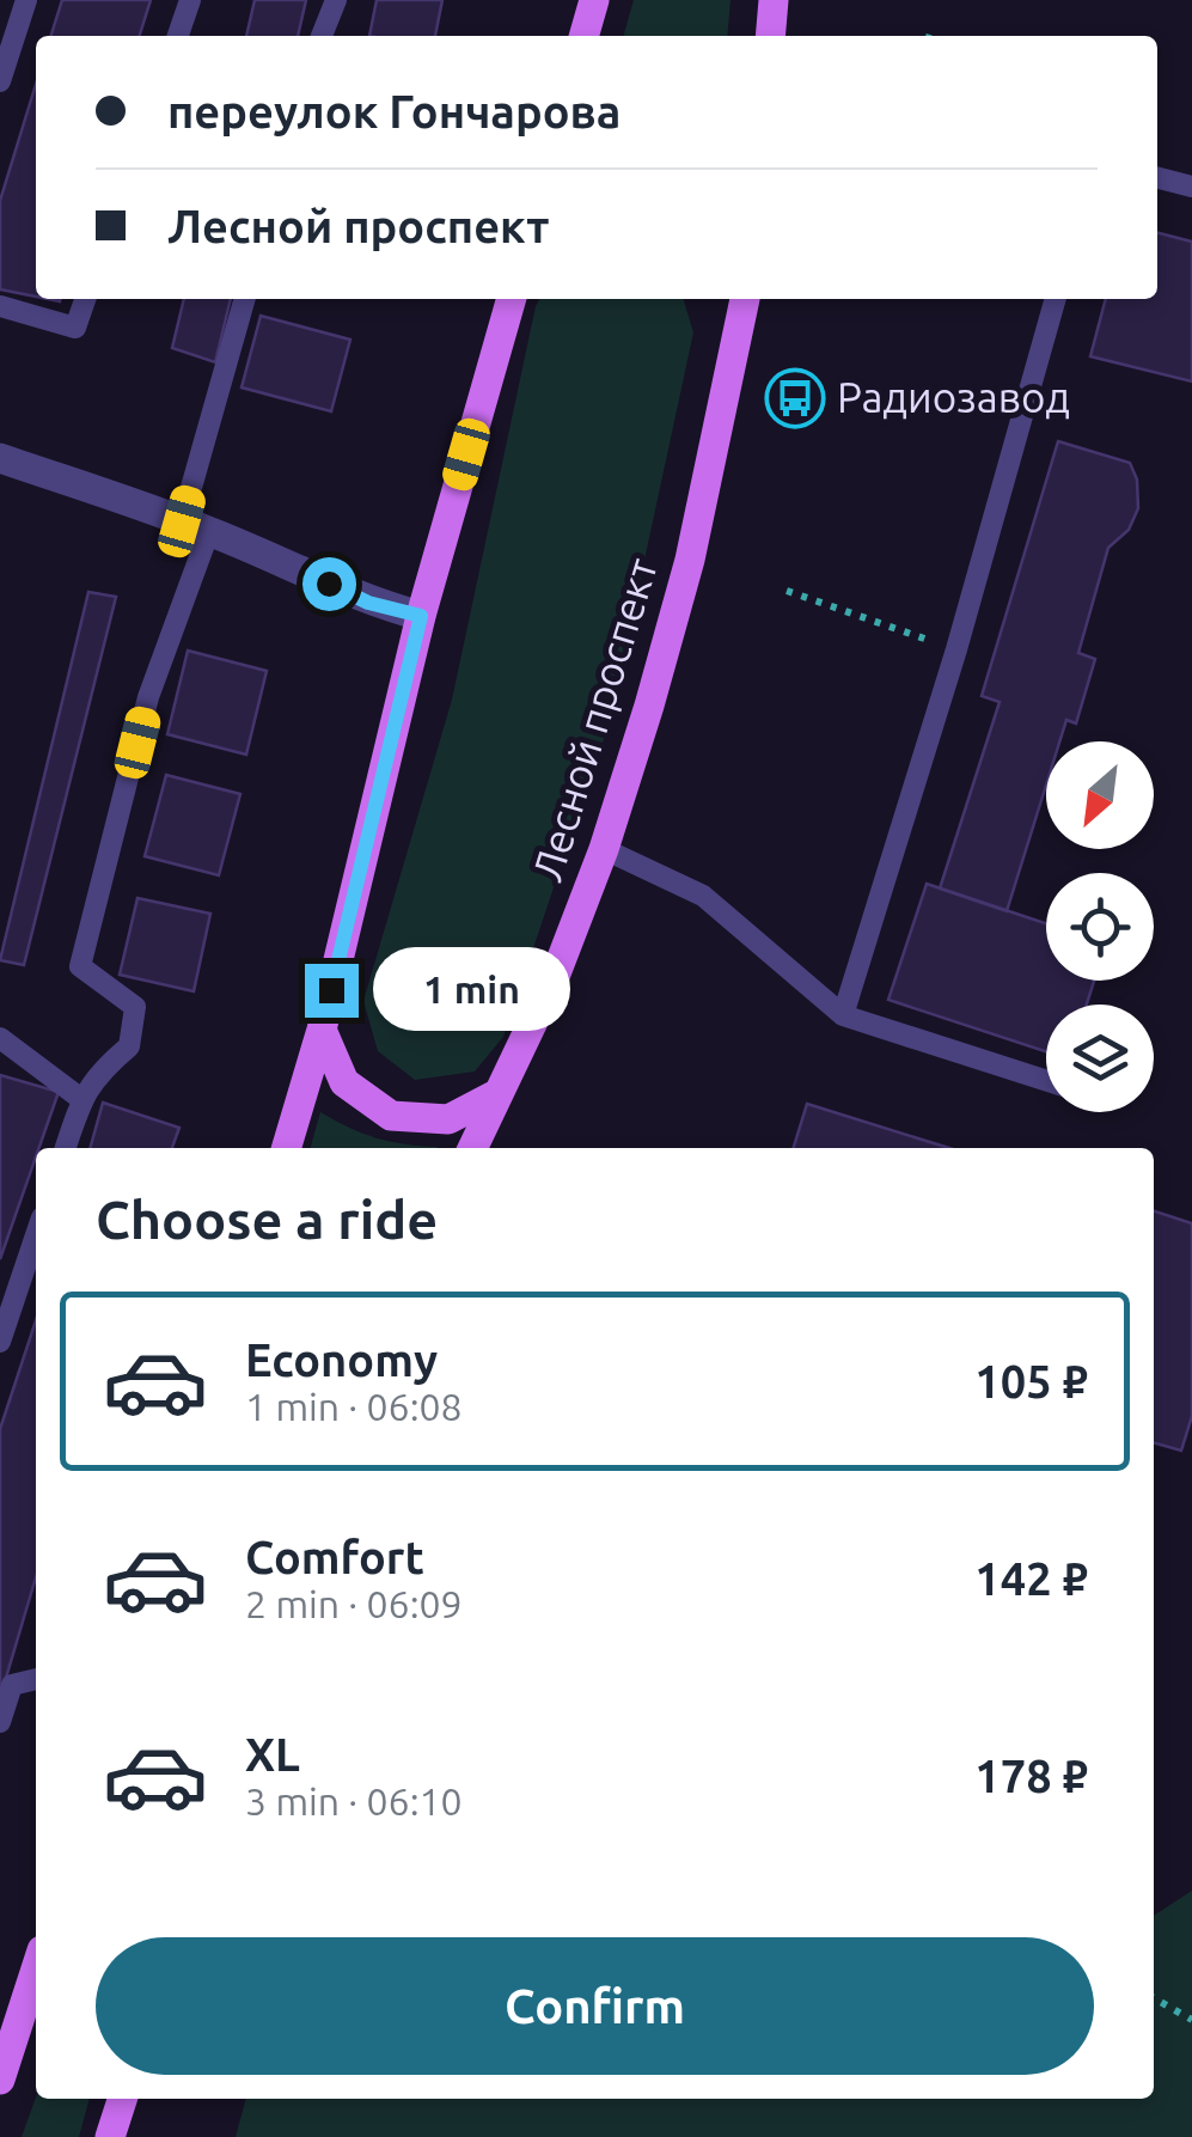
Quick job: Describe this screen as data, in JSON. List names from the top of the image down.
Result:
{
  "streets": {
    "main road": ["Лесной проспект"]
  },
  "places": {
    "bus stop": ["Радиозавод"]
  },
  "north": "bottom left",
  "page": {
    "banner": ["переулок Гончарова", "Лесной проспект"],
    "bubble": "1 min",
    "heading": "Choose a ride",
    "list": [
      {
        "name": "Economy",
        "note": "1 min · 06:08",
        "value": "105 ₽"
      },
      {
        "name": "Comfort",
        "note": "2 min · 06:09",
        "value": "142 ₽"
      },
      {
        "name": "XL",
        "note": "3 min · 06:10",
        "value": "178 ₽"
      }
    ],
    "buttons": "Confirm"
  }
}
